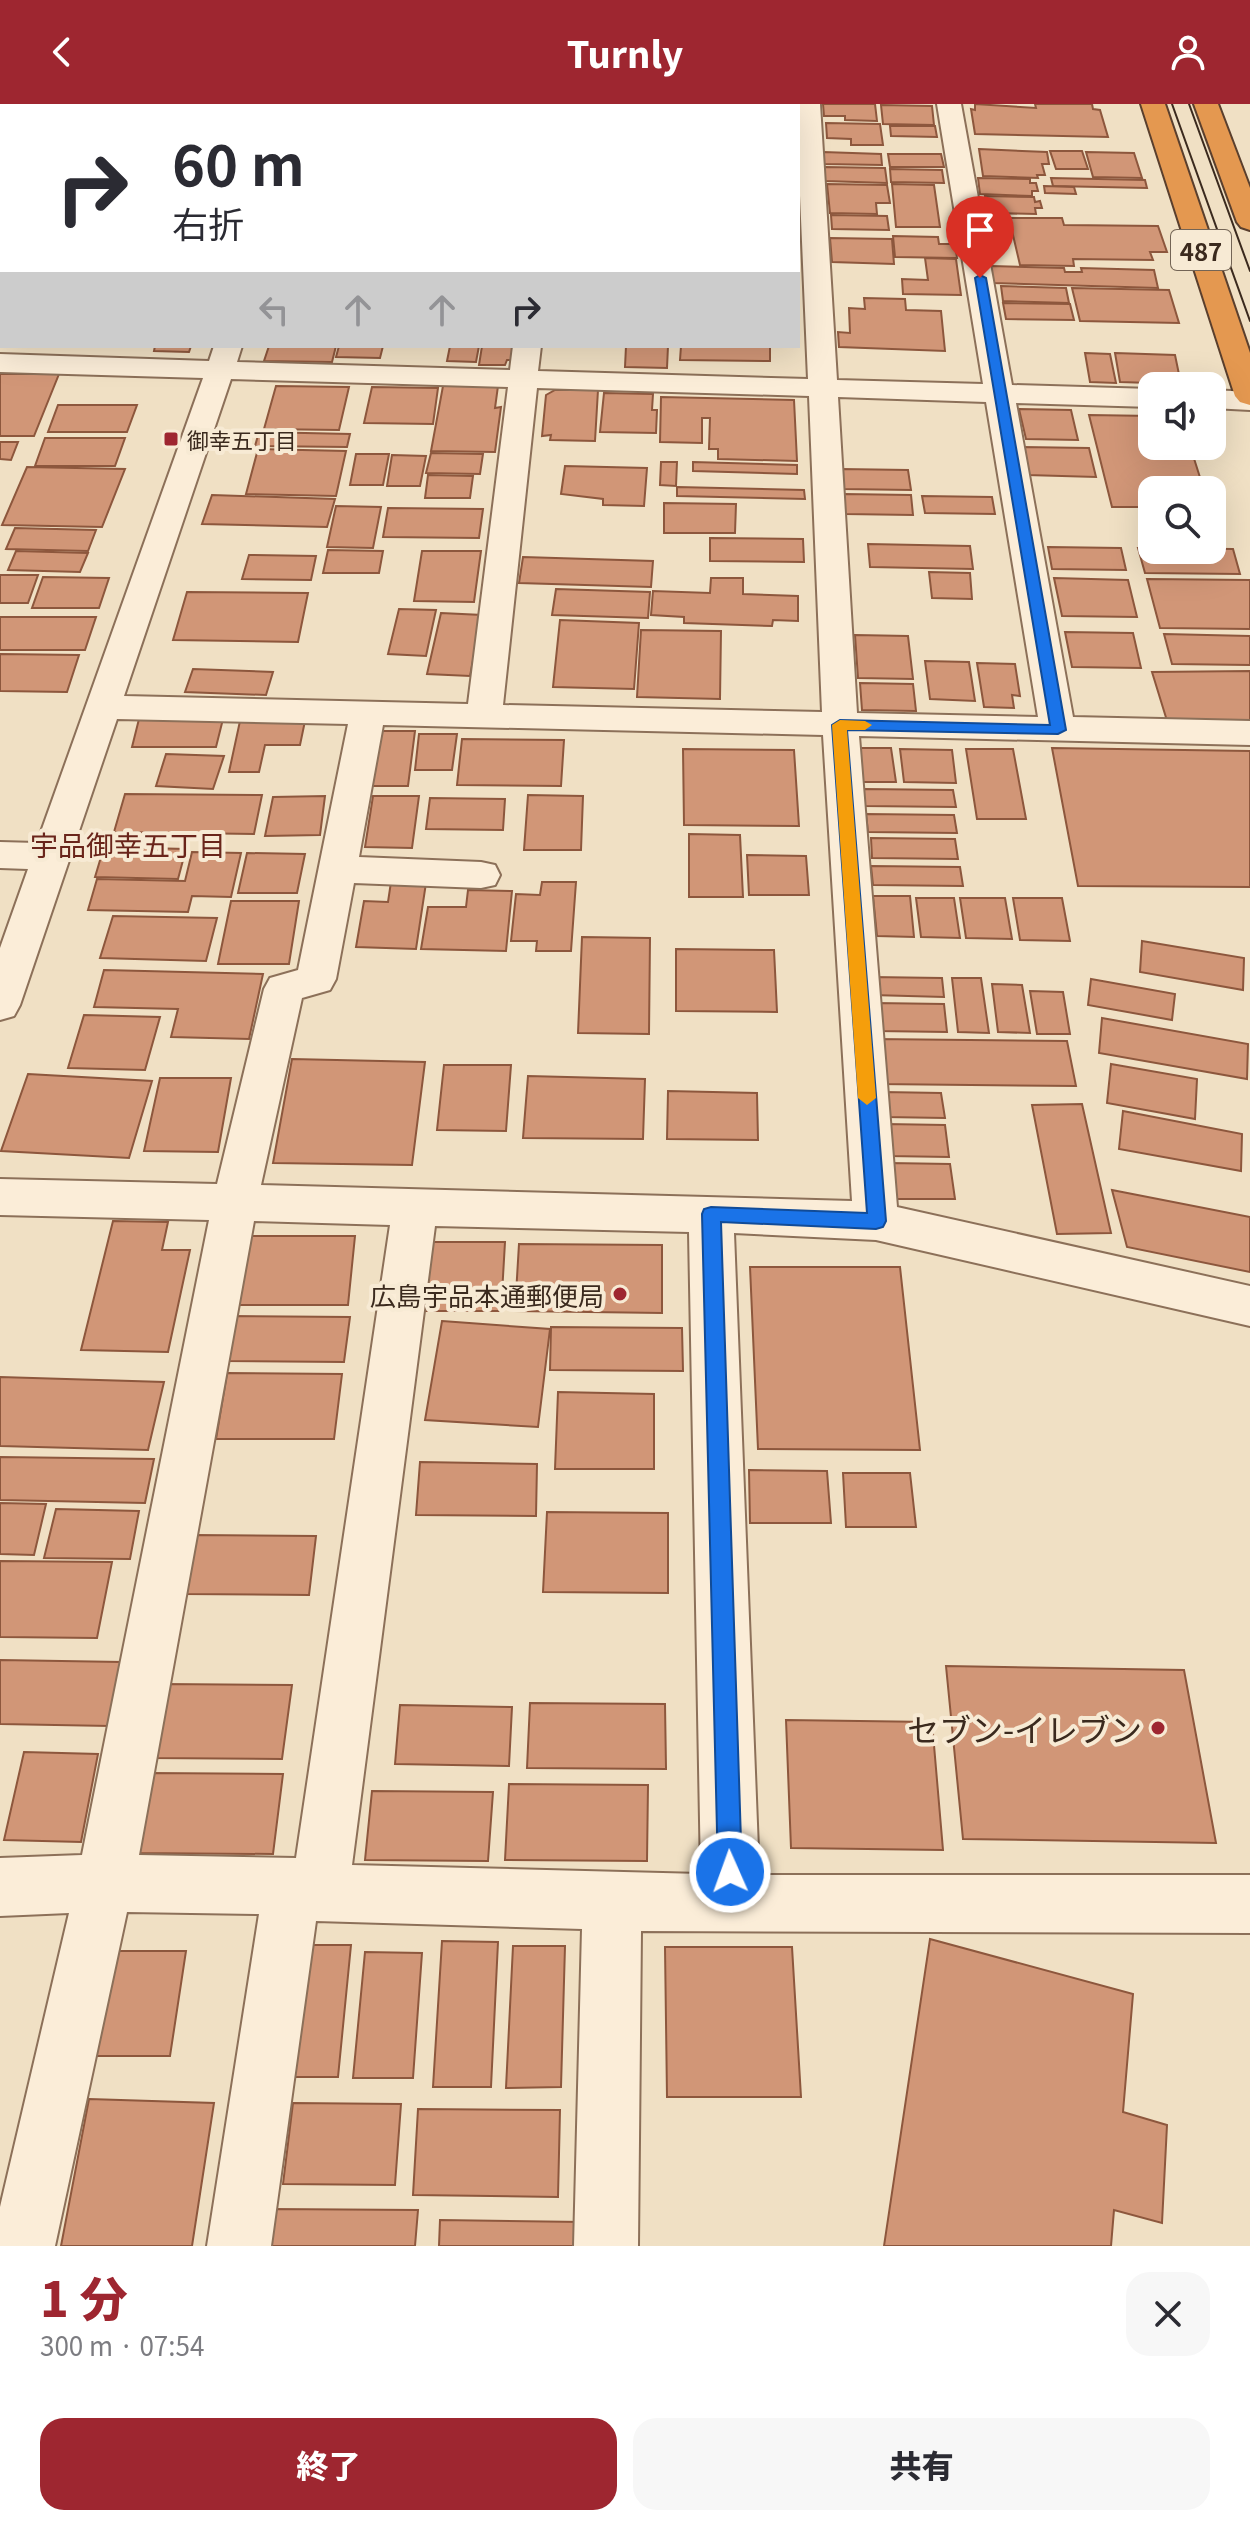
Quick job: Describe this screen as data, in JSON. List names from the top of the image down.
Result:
{
  "streets": {
    "highway": ["487"]
  },
  "districts": ["宇品御幸五丁目"],
  "places": {
    "transit": ["御幸五丁目"],
    "other": ["広島宇品本通郵便局", "セブン-イレブン"]
  },
  "page": {
    "header": "Turnly",
    "turn": ["60 m", "右折"],
    "heading": ["1 分", "300 m · 07:54"],
    "buttons": ["終了", "共有"]
  }
}
